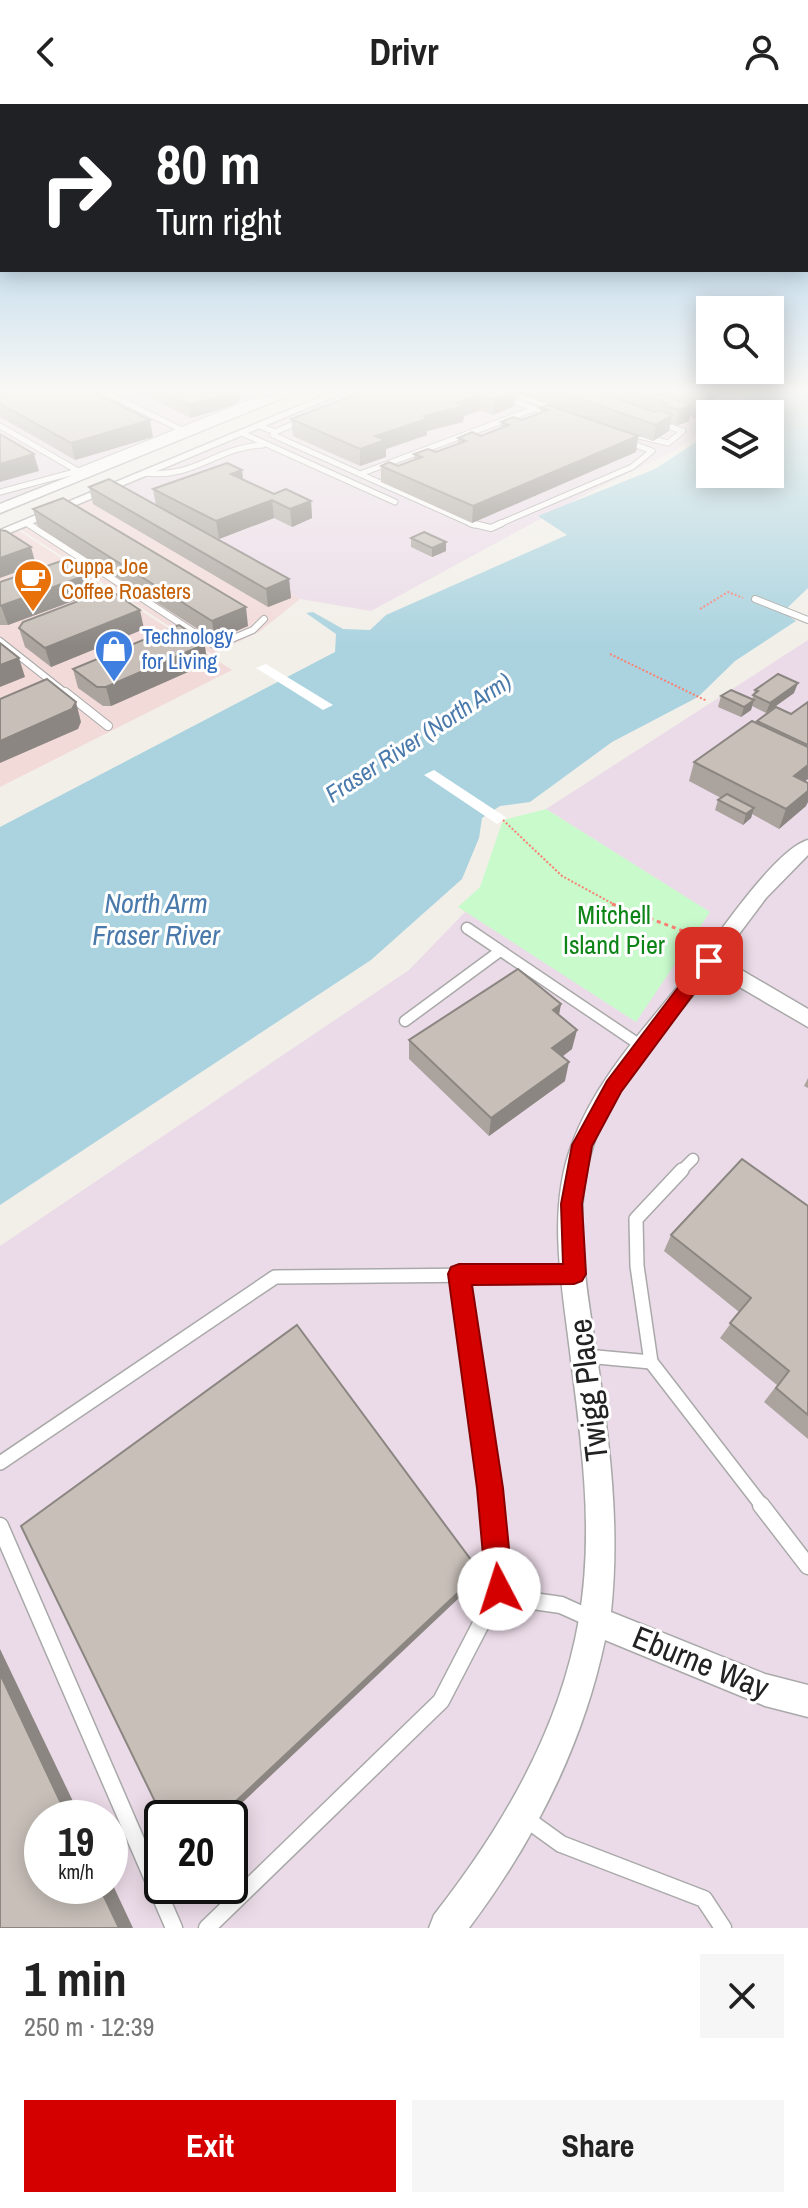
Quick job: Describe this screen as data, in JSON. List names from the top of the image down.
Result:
{
  "streets": {
    "street": ["Twigg Place", "Eburne Way"]
  },
  "crossings": [
    ["Twigg Place", "Eburne Way"]
  ],
  "water": ["Fraser River (North Arm)", "North Arm Fraser River"],
  "parks": ["Mitchell Island Pier"],
  "places": {
    "cafe": ["Cuppa Joe Coffee Roasters"],
    "shop": ["Technology for Living"]
  },
  "page": {
    "header": "Drivr",
    "turn": ["80 m", "Turn right"],
    "speed": "19 km/h",
    "limit": "20",
    "heading": ["1 min", "250 m · 12:39"],
    "buttons": ["Exit", "Share"]
  }
}
